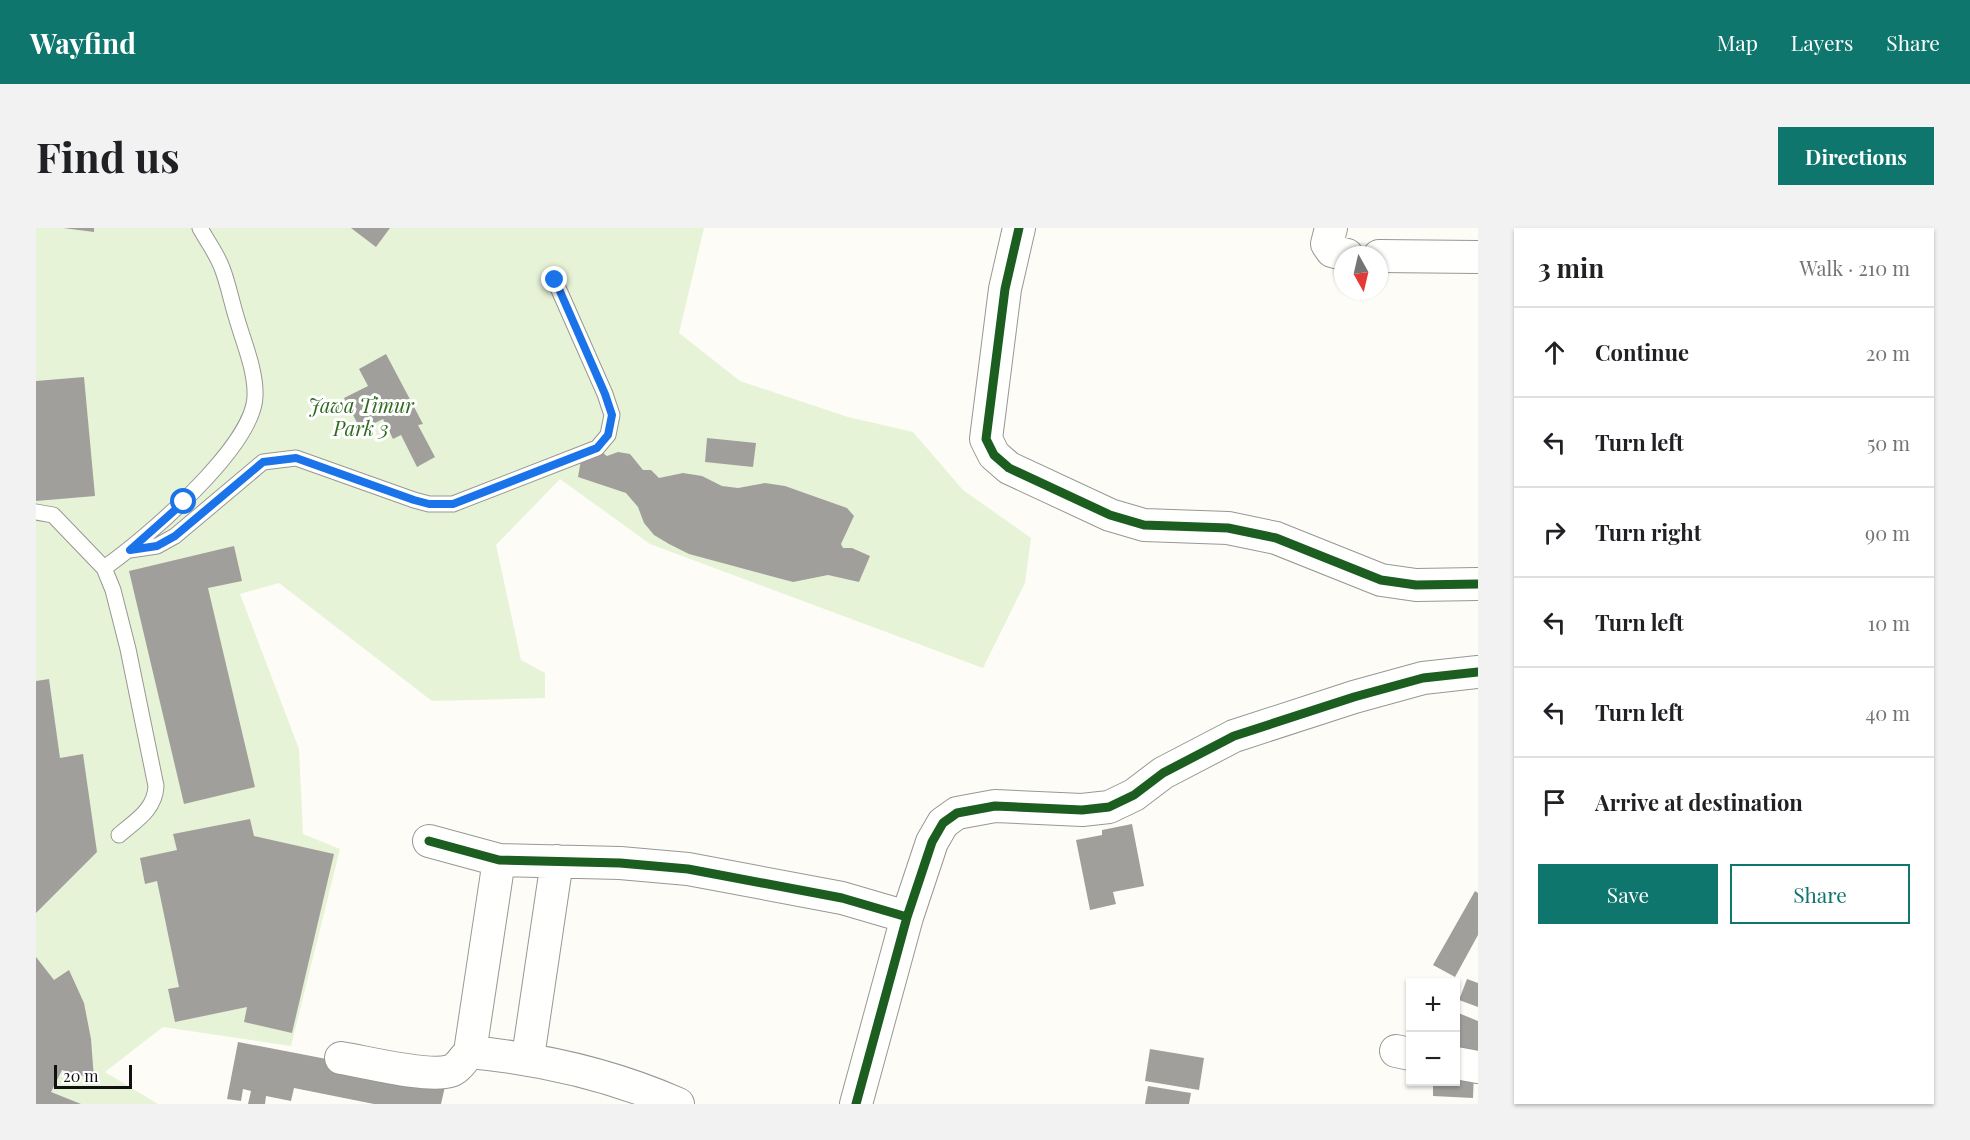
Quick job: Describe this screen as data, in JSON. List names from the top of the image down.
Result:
{
  "parks": ["Jawa Timur Park 3"],
  "scale_bar": "20 m",
  "north": "bottom",
  "page": {
    "header": "Wayfind",
    "nav": ["Map", "Layers", "Share"],
    "buttons": [
      "Directions",
      ["Save", "Share"]
    ],
    "title": "Find us",
    "heading": ["3 min", "Walk · 210 m"],
    "list": [
      ["Continue", "20 m"],
      ["Turn left", "50 m"],
      ["Turn right", "90 m"],
      ["Turn left", "10 m"],
      ["Turn left", "40 m"],
      "Arrive at destination"
    ],
    "map_buttons": ["+", "−"],
    "scale": "20 m"
  }
}
